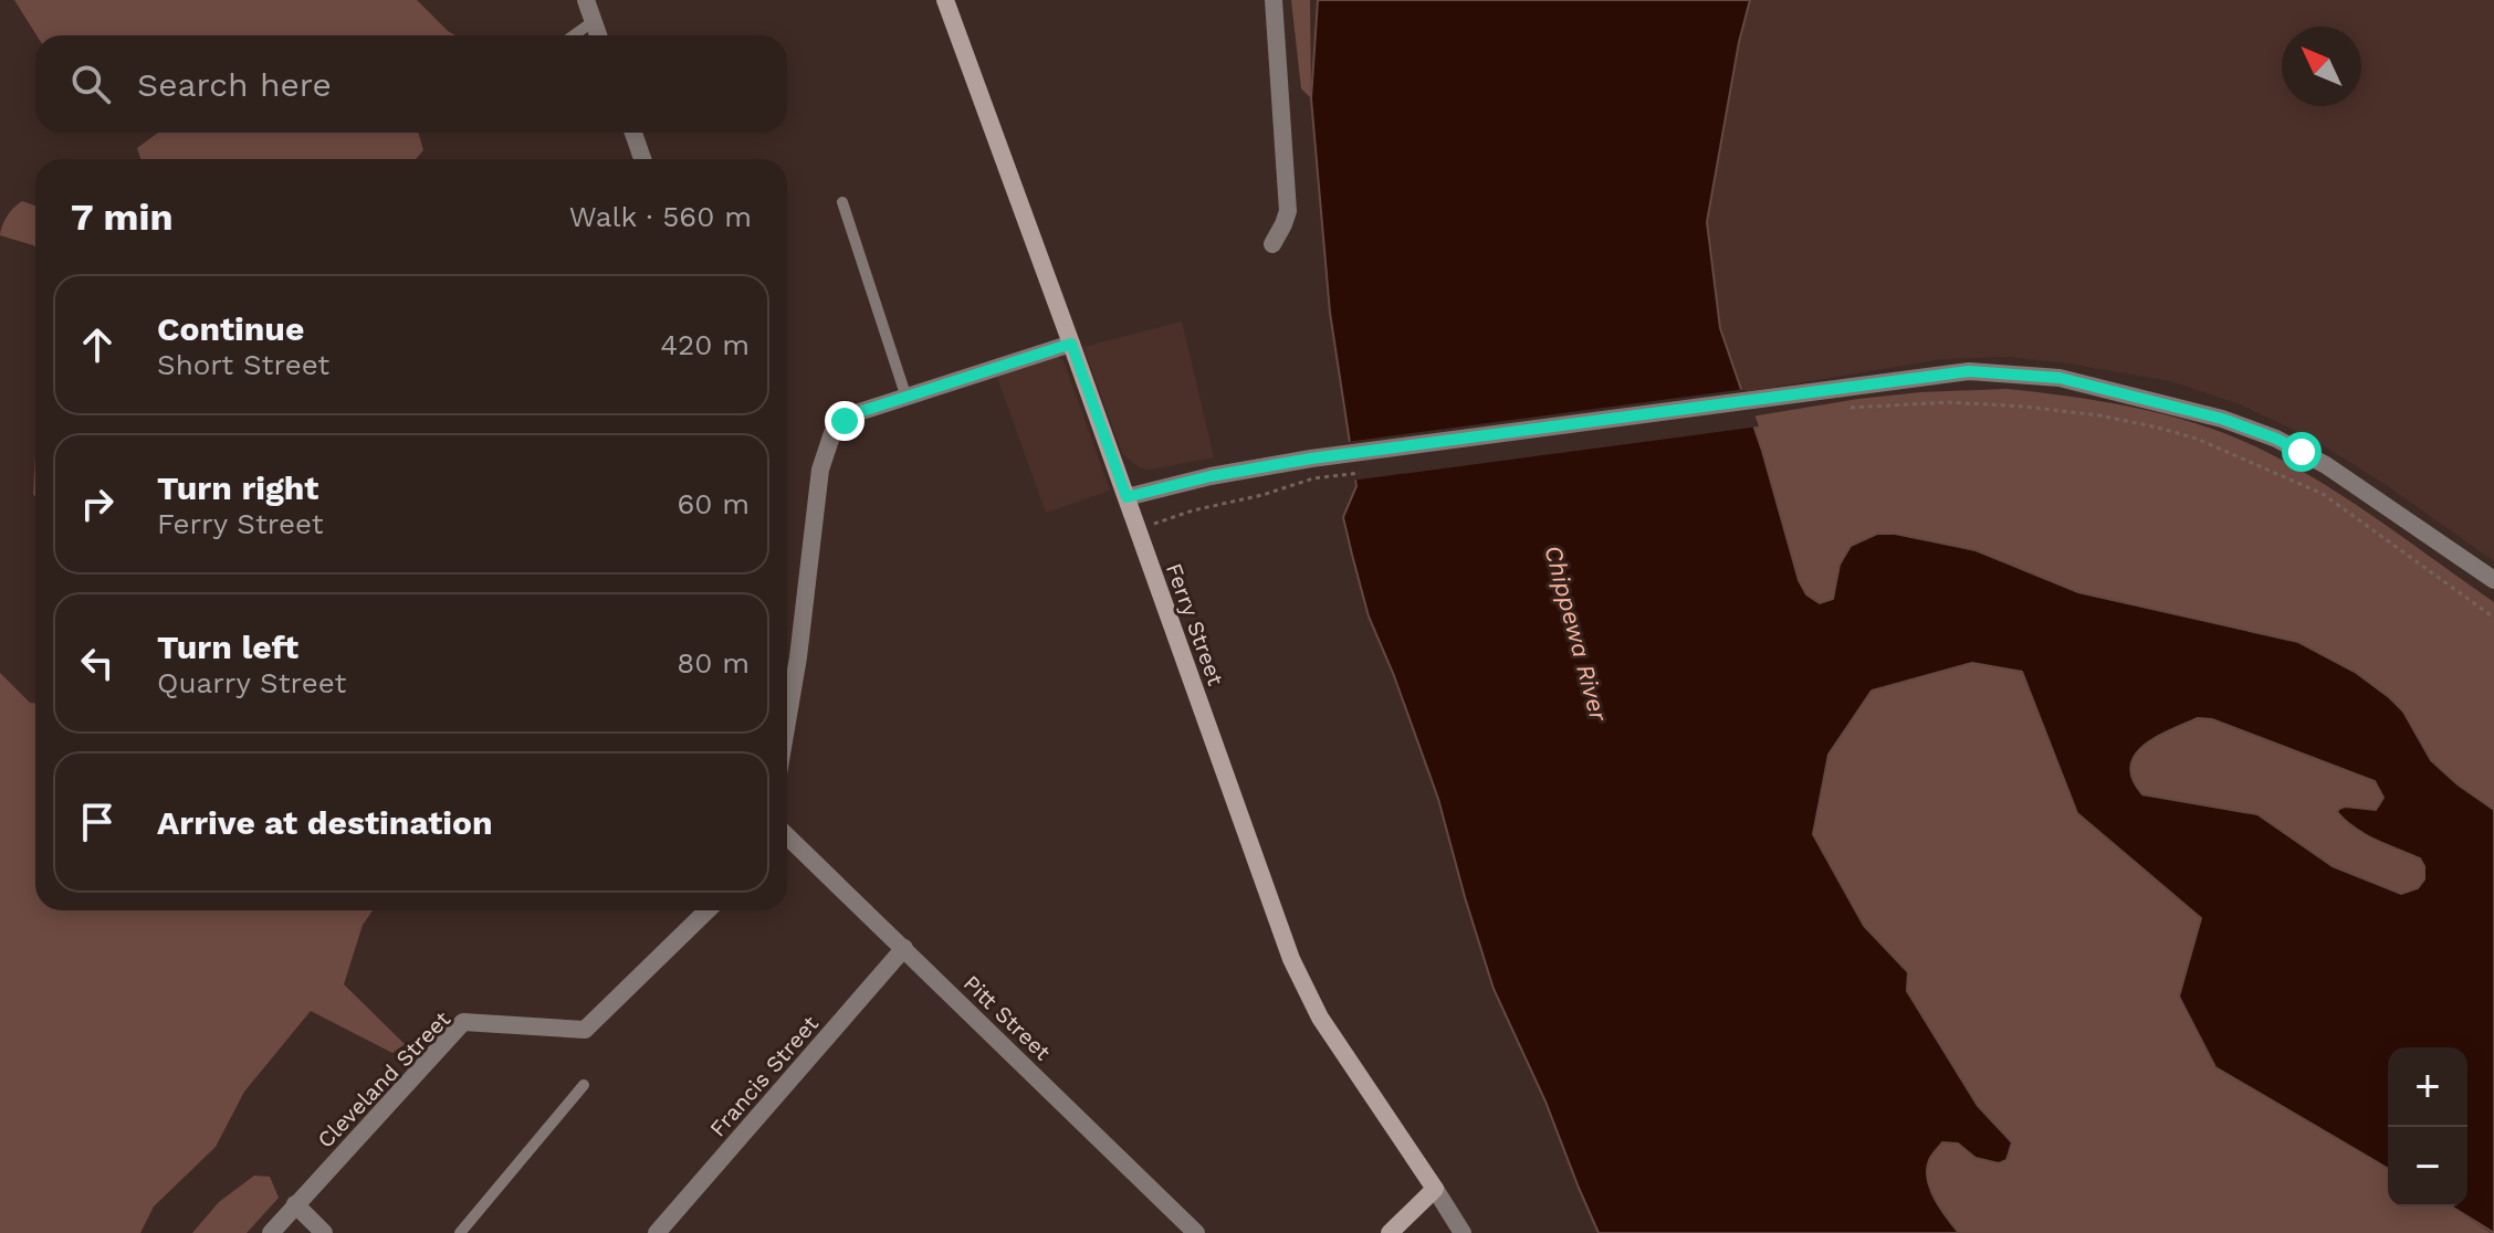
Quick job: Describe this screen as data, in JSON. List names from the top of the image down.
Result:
{
  "streets": {
    "main road": ["Ferry Street"],
    "street": ["Pitt Street", "Francis Street", "Cleveland Street"]
  },
  "crossings": [
    ["Pitt Street", "Francis Street"]
  ],
  "water": ["Chippewa River"],
  "north": "top left",
  "page": {
    "search": "Search here",
    "heading": ["7 min", "Walk · 560 m"],
    "list": [
      ["Continue", "Short Street", "420 m"],
      ["Turn right", "Ferry Street", "60 m"],
      ["Turn left", "Quarry Street", "80 m"],
      "Arrive at destination"
    ],
    "map_buttons": ["+", "−"]
  }
}
